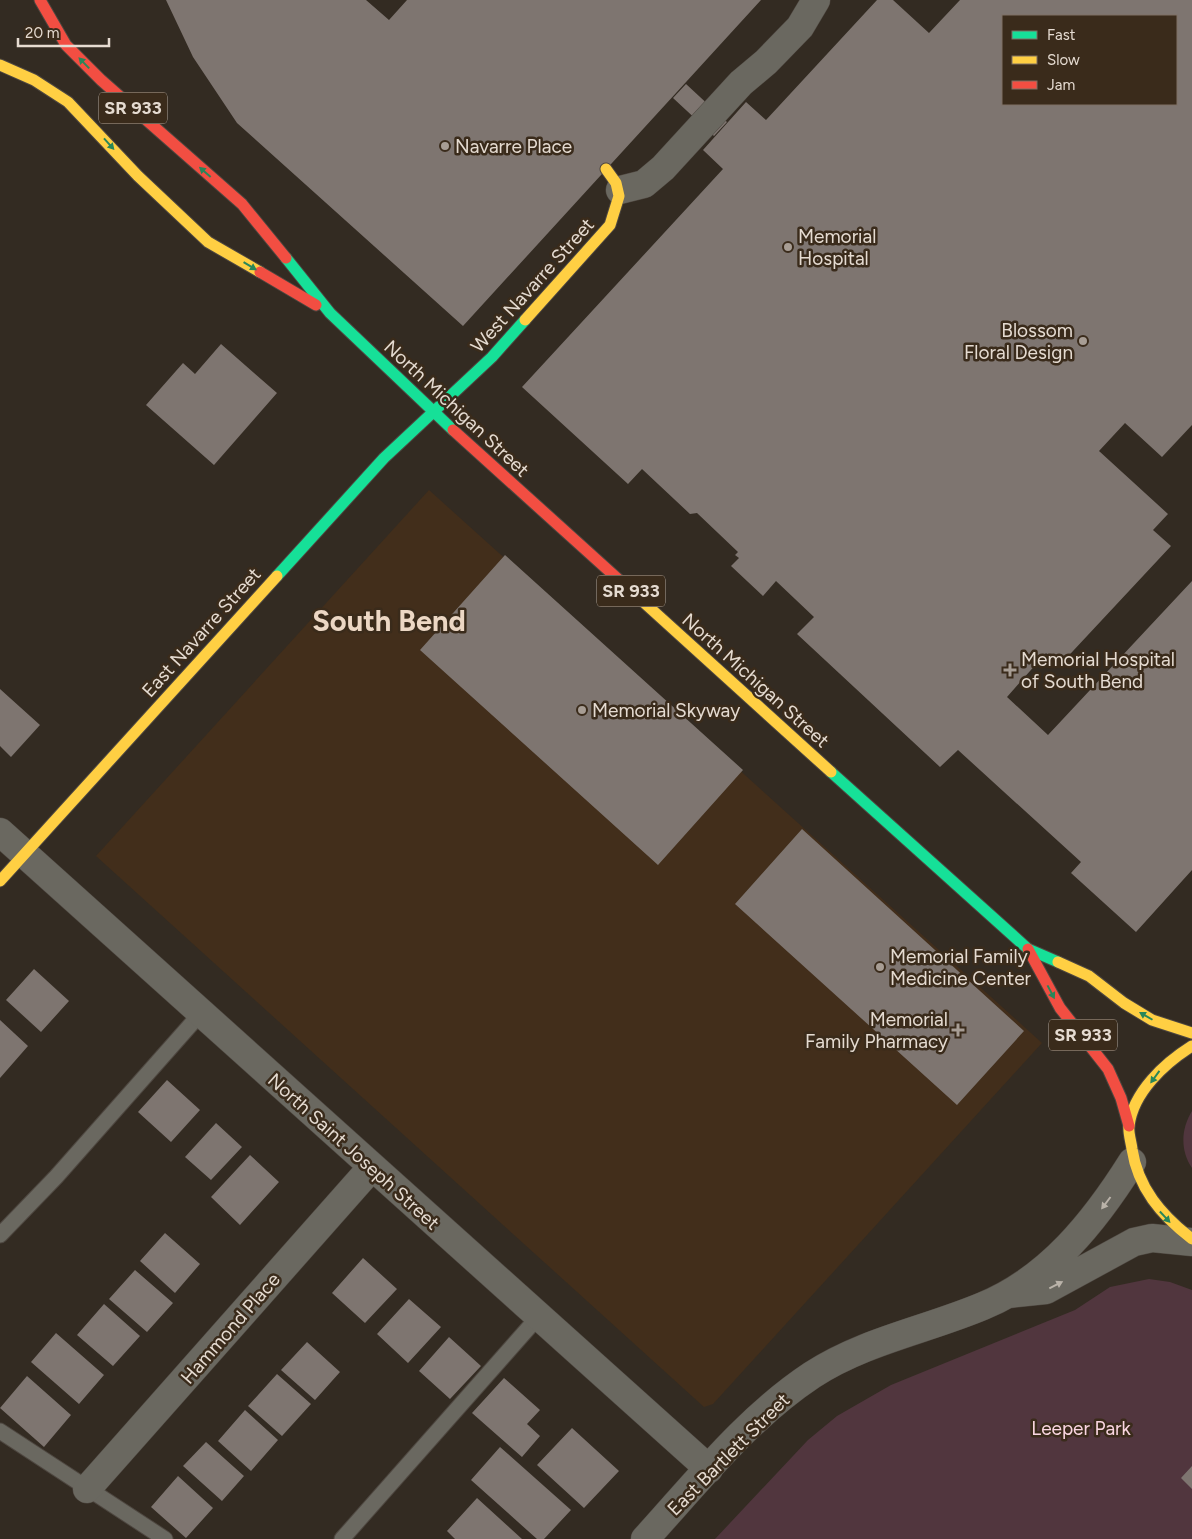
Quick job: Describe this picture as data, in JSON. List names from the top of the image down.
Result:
{
  "streets": {
    "main road": [
      "SR 933",
      "West Navarre Street",
      "North Michigan Street",
      "East Navarre Street"
    ],
    "street": ["North Saint Joseph Street", "Hammond Place", "East Bartlett Street"]
  },
  "crossings": [
    ["SR 933", "North Michigan Street"],
    ["SR 933", "East Bartlett Street"],
    ["West Navarre Street", "North Michigan Street"],
    ["West Navarre Street", "East Navarre Street"],
    ["North Michigan Street", "East Navarre Street"],
    ["East Navarre Street", "North Saint Joseph Street"],
    ["North Saint Joseph Street", "Hammond Place"],
    ["North Saint Joseph Street", "East Bartlett Street"]
  ],
  "districts": ["South Bend"],
  "parks": ["Leeper Park"],
  "places": {
    "other": [
      "Navarre Place",
      "Memorial Hospital",
      "Blossom Floral Design",
      "Memorial Skyway",
      "Memorial Family Medicine Center"
    ],
    "health": ["Memorial Hospital of South Bend", "Memorial Family Pharmacy"]
  },
  "legend": ["Fast", "Slow", "Jam"],
  "scale_bar": "20 m"
}
